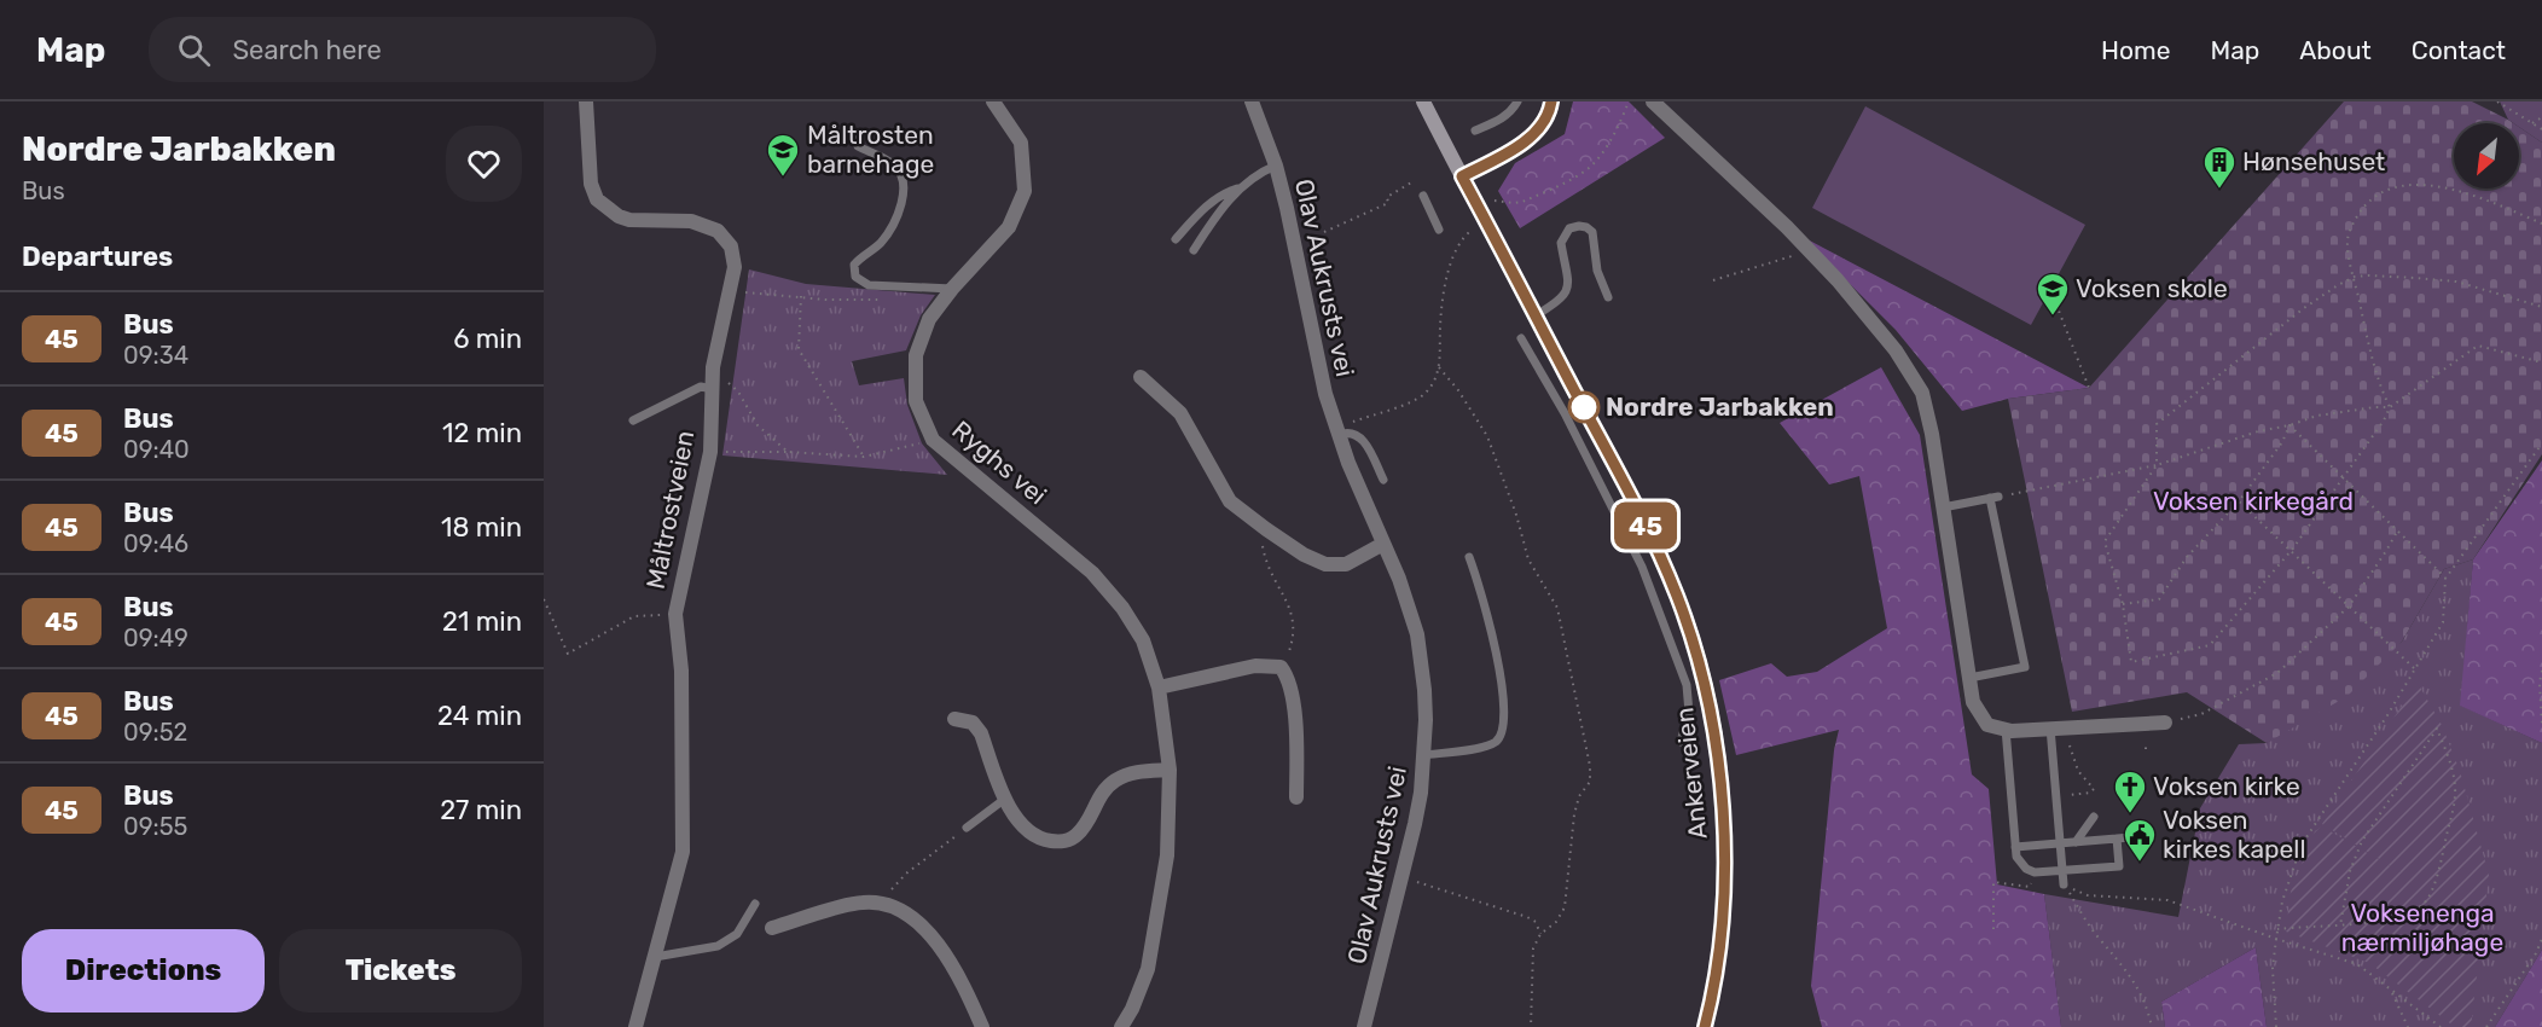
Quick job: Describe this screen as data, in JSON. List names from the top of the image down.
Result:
{
  "streets": {
    "main road": ["Ankerveien"],
    "street": ["Olav Aukrusts vei", "Ryghs vei", "Måltrostveien"]
  },
  "parks": ["Voksen kirkegård", "Voksenenga nærmiljøhage"],
  "places": {
    "school or university": ["Måltrosten barnehage", "Voksen skole"],
    "building": ["Hønsehuset"],
    "other": ["Nordre Jarbakken"],
    "church": ["Voksen kirke"],
    "public building": ["Voksen kirkes kapell"]
  },
  "lines": ["bus line 45"],
  "north": "bottom left",
  "page": {
    "header": "Map",
    "search": "Search here",
    "nav": [
      "Home",
      "Map",
      "About",
      "Contact"
    ],
    "heading": [
      ["Nordre Jarbakken", "Bus"],
      "Departures"
    ],
    "on_map": "45",
    "list": [
      {
        "mark": "45",
        "name": "Bus",
        "note": "09:34",
        "value": "6 min"
      },
      {
        "mark": "45",
        "name": "Bus",
        "note": "09:40",
        "value": "12 min"
      },
      {
        "mark": "45",
        "name": "Bus",
        "note": "09:46",
        "value": "18 min"
      },
      {
        "mark": "45",
        "name": "Bus",
        "note": "09:49",
        "value": "21 min"
      },
      {
        "mark": "45",
        "name": "Bus",
        "note": "09:52",
        "value": "24 min"
      },
      {
        "mark": "45",
        "name": "Bus",
        "note": "09:55",
        "value": "27 min"
      }
    ],
    "buttons": ["Directions", "Tickets"]
  }
}
